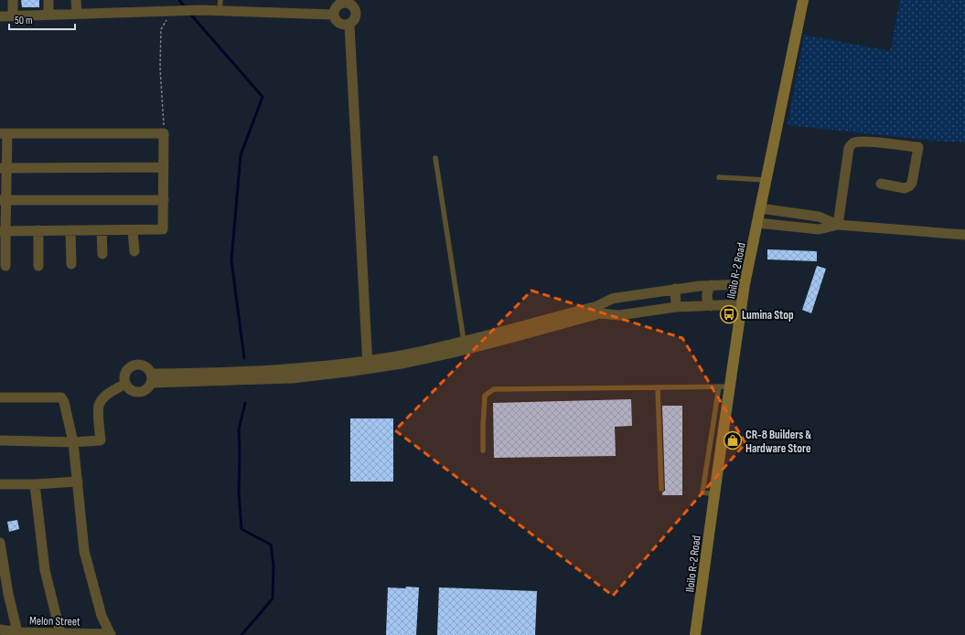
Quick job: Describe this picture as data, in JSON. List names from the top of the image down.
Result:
{
  "streets": {
    "main road": ["Iloilo R-2 Road"],
    "street": ["Melon Street"]
  },
  "places": {
    "bus stop": ["Lumina Stop"],
    "shop": ["CR-8 Builders & Hardware Store"]
  },
  "scale_bar": "50 m"
}
